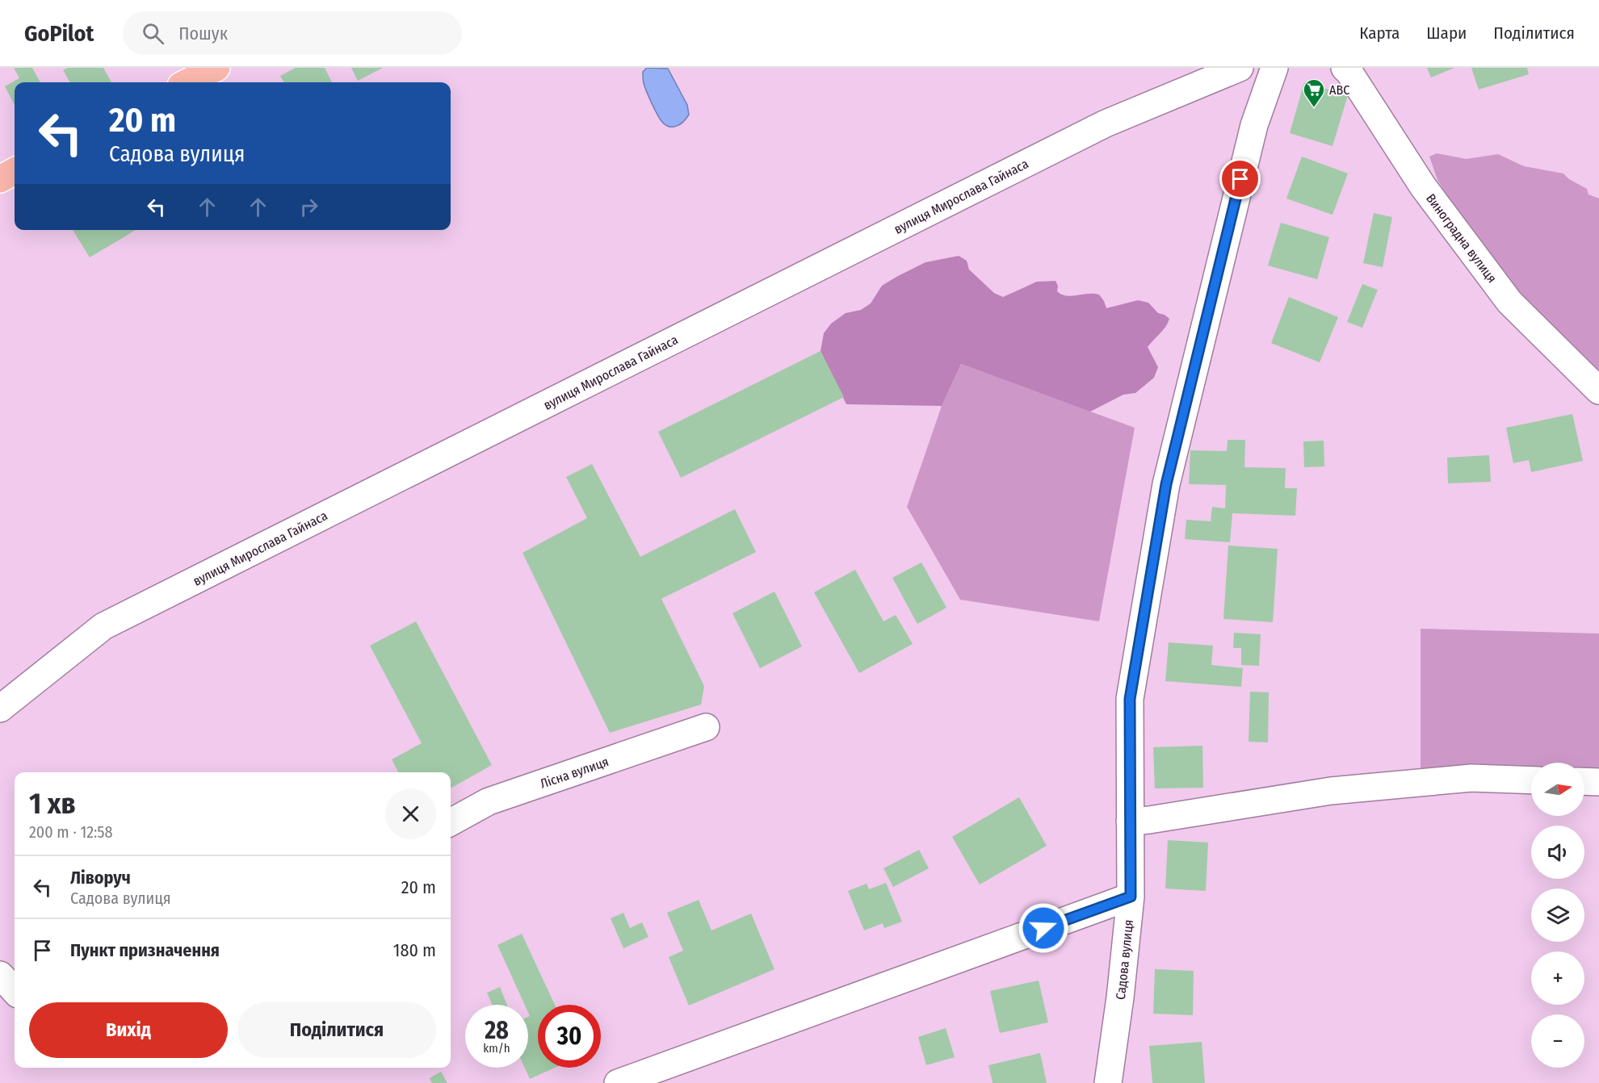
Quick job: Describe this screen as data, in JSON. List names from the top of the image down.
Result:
{
  "streets": {
    "street": [
      "вулиця Мирослава Гайнаса",
      "Виноградна вулиця",
      "Лісна вулиця",
      "Садова вулиця"
    ]
  },
  "places": {
    "supermarket": ["ABC"]
  },
  "north": "right",
  "page": {
    "header": "GoPilot",
    "search": "Пошук",
    "nav": ["Карта", "Шари", "Поділитися"],
    "turn": ["20 m", "Садова вулиця"],
    "map_buttons": ["+", "−"],
    "heading": ["1 хв", "200 m · 12:58"],
    "list": [
      {
        "name": "Ліворуч",
        "note": "Садова вулиця",
        "value": "20 m"
      },
      {
        "name": "Пункт призначення",
        "value": "180 m"
      }
    ],
    "buttons": ["Вихід", "Поділитися"],
    "speed": "28 km/h",
    "limit": "30"
  }
}
